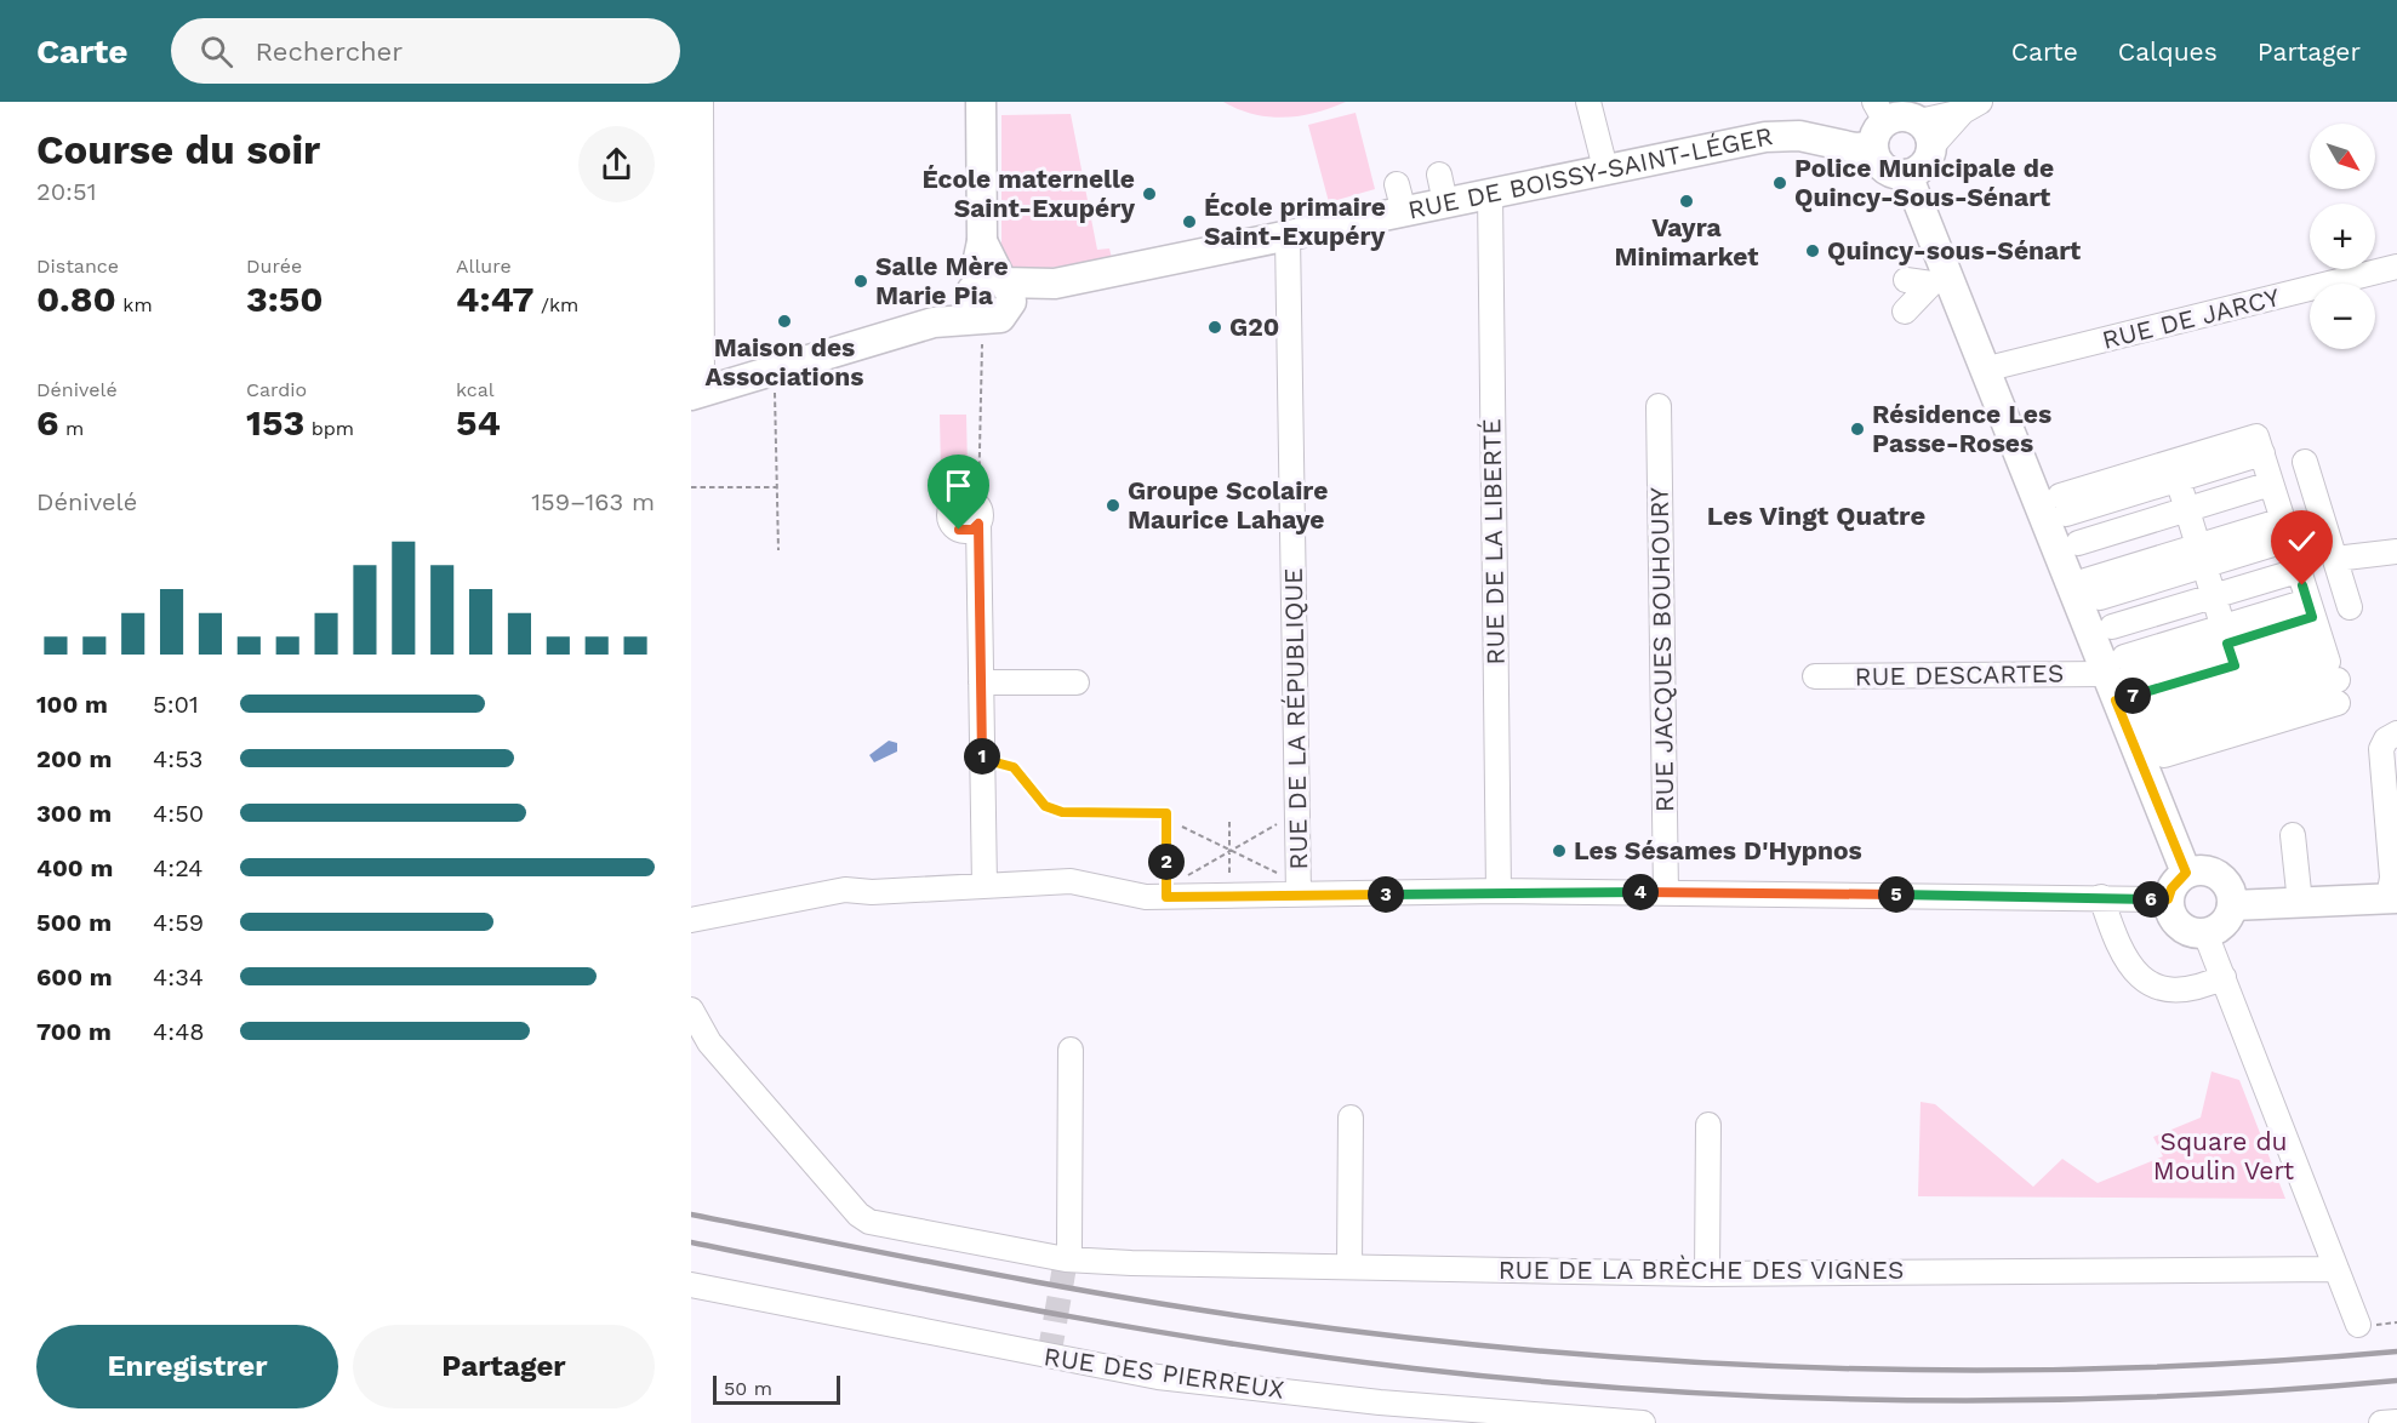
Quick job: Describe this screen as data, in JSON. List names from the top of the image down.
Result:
{
  "streets": {
    "main road": ["RUE DE BOISSY-SAINT-LÉGER"],
    "street": [
      "RUE DE JARCY",
      "RUE DE LA LIBERTÉ",
      "RUE JACQUES BOUHOURY",
      "RUE DESCARTES",
      "RUE DE LA RÉPUBLIQUE",
      "RUE DE LA BRÈCHE DES VIGNES",
      "RUE DES PIERREUX"
    ]
  },
  "crossings": [
    ["RUE DE BOISSY-SAINT-LÉGER", "RUE DE LA LIBERTÉ"],
    ["RUE DE BOISSY-SAINT-LÉGER", "RUE DE LA RÉPUBLIQUE"]
  ],
  "districts": ["Les Vingt Quatre"],
  "parks": ["Square du Moulin Vert"],
  "places": [
    "Police Municipale de Quincy-Sous-Sénart",
    "École maternelle Saint-Exupéry",
    "Vayra Minimarket",
    "École primaire Saint-Exupéry",
    "Quincy-sous-Sénart",
    "Salle Mère Marie Pia",
    "Maison des Associations",
    "G20",
    "Résidence Les Passe-Roses",
    "Groupe Scolaire Maurice Lahaye",
    "Les Sésames D'Hypnos"
  ],
  "scale_bar": "50 m",
  "north": "bottom right",
  "page": {
    "header": "Carte",
    "search": "Rechercher",
    "nav": ["Carte", "Calques", "Partager"],
    "heading": ["Course du soir", "20:51"],
    "map_buttons": ["+", "−"],
    "stats": [
      ["Distance", "0.80 km"],
      ["Durée", "3:50"],
      ["Allure", "4:47 /km"],
      ["Dénivelé", "6 m"],
      ["Cardio", "153 bpm"],
      ["kcal", "54"]
    ],
    "chart": ["Dénivelé", "159–163 m"],
    "list": [
      {
        "name": "100 m",
        "note": "5:01"
      },
      {
        "name": "200 m",
        "note": "4:53"
      },
      {
        "name": "300 m",
        "note": "4:50"
      },
      {
        "name": "400 m",
        "note": "4:24"
      },
      {
        "name": "500 m",
        "note": "4:59"
      },
      {
        "name": "600 m",
        "note": "4:34"
      },
      {
        "name": "700 m",
        "note": "4:48"
      }
    ],
    "pins": [
      "7",
      "1",
      "2",
      "4",
      "3",
      "5",
      "6"
    ],
    "buttons": ["Enregistrer", "Partager"],
    "scale": "50 m"
  }
}
